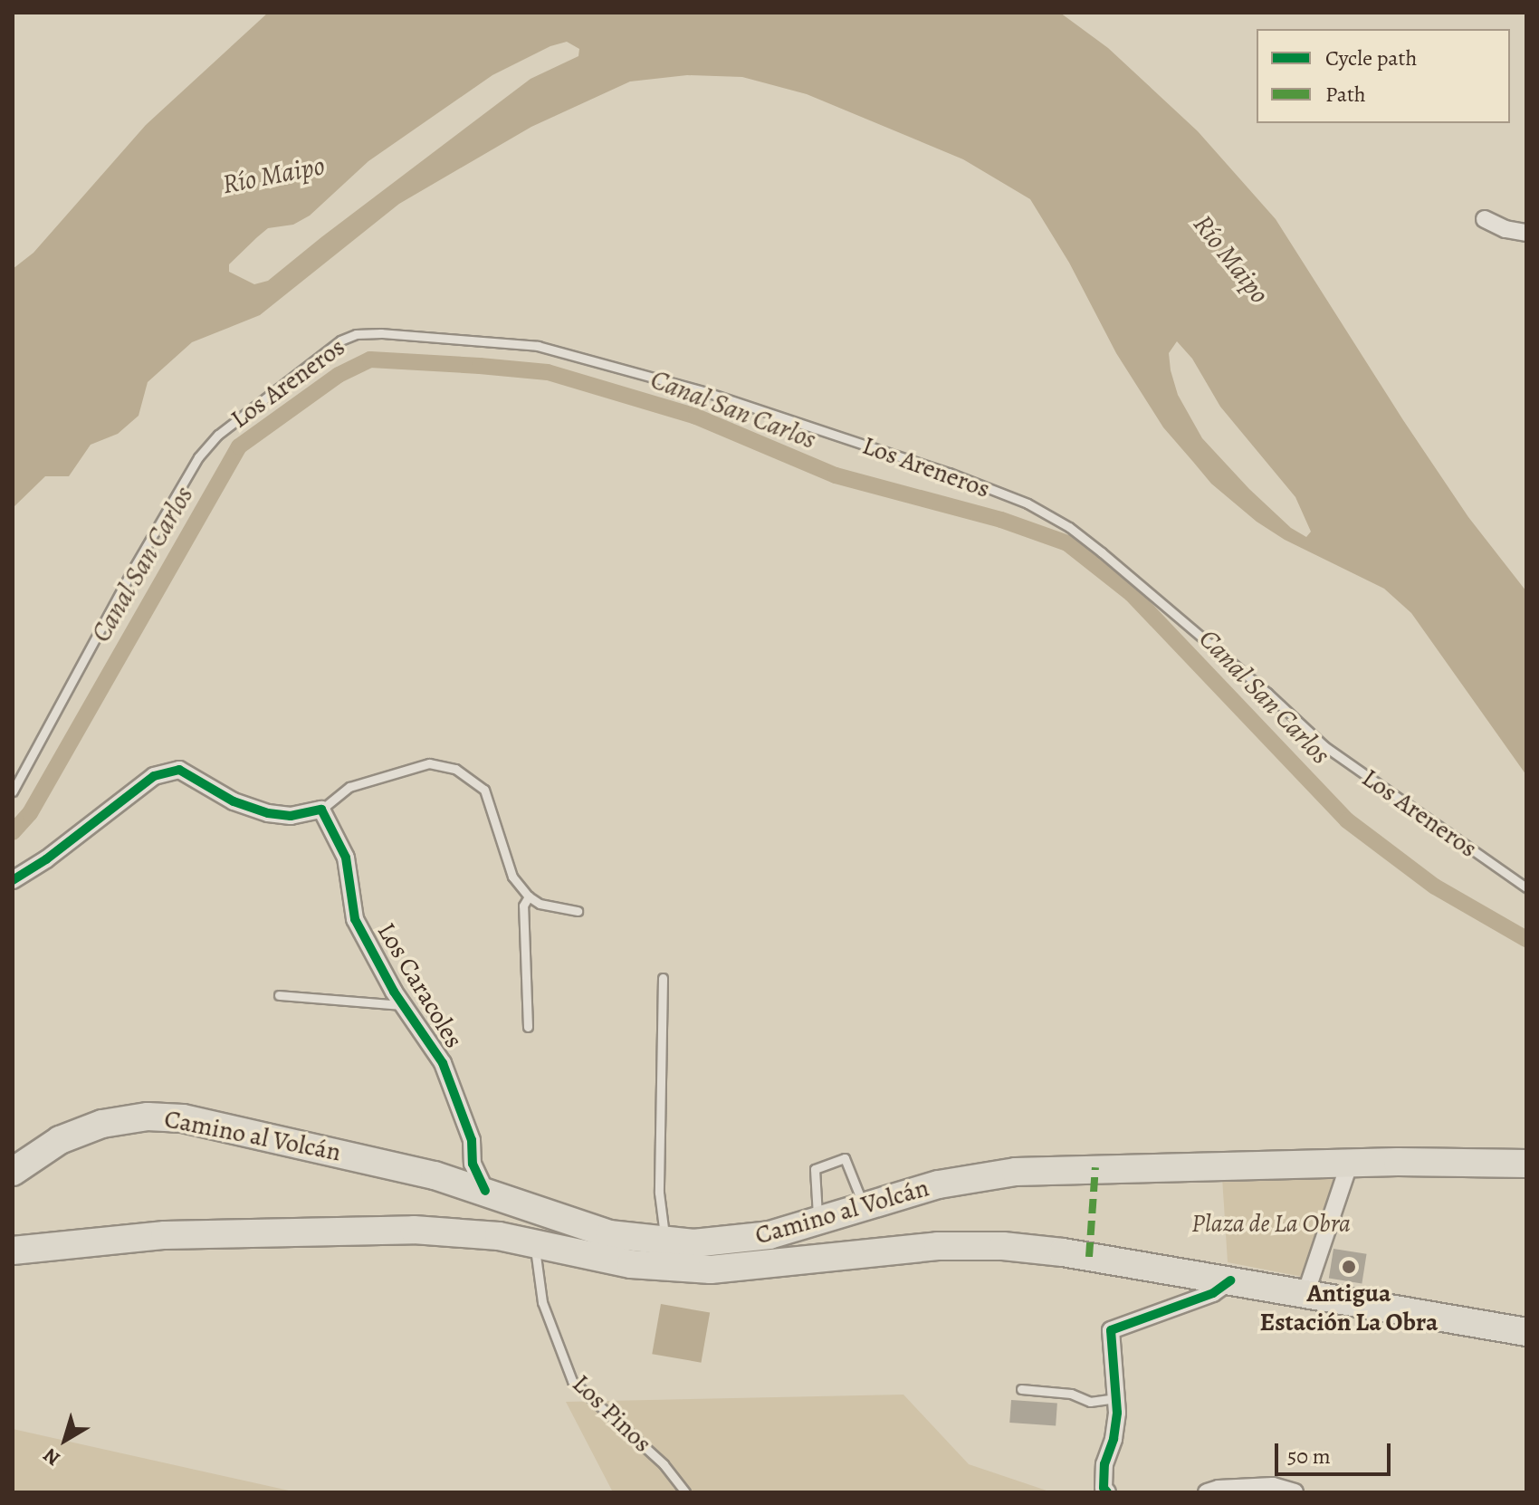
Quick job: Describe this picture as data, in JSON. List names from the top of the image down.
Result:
{
  "streets": {
    "main road": ["Camino al Volcán"],
    "street": ["Los Caracoles"],
    "lane": ["Los Areneros", "Los Pinos"]
  },
  "crossings": [
    ["Los Caracoles", "Camino al Volcán"],
    ["Camino al Volcán", "Los Pinos"]
  ],
  "water": ["Río Maipo", "Canal San Carlos"],
  "parks": ["Plaza de La Obra"],
  "places": ["Antigua Estación La Obra"],
  "legend": ["Cycle path", "Path"],
  "scale_bar": "50 m",
  "north": "bottom left"
}
